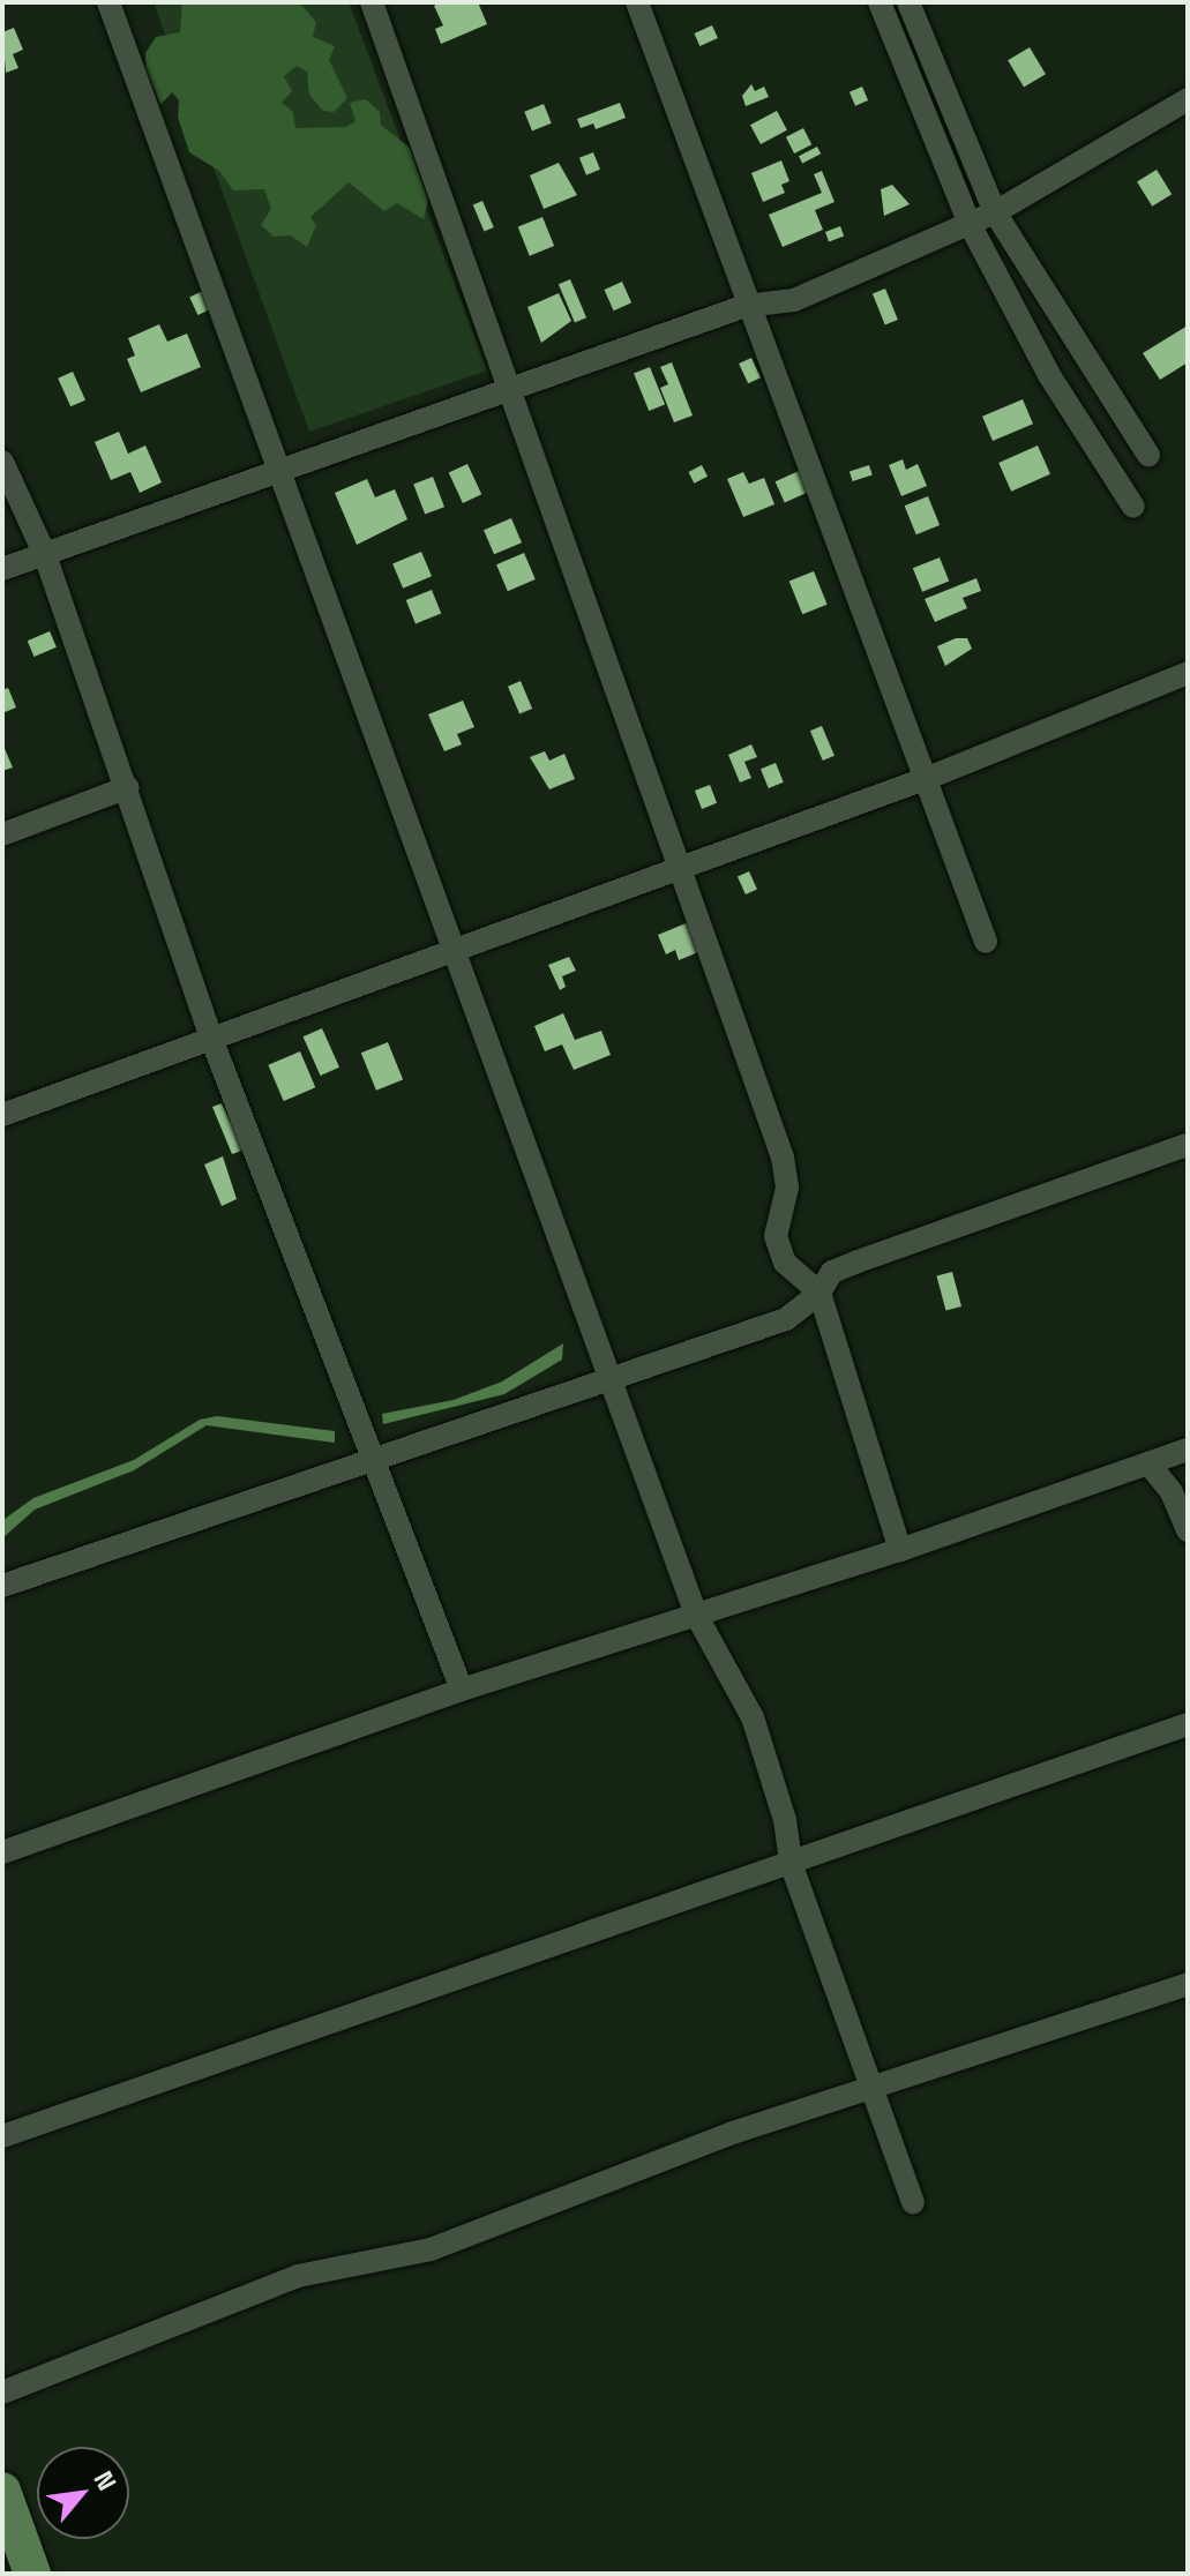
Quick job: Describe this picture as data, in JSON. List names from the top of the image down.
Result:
{
  "north": "top right"
}
